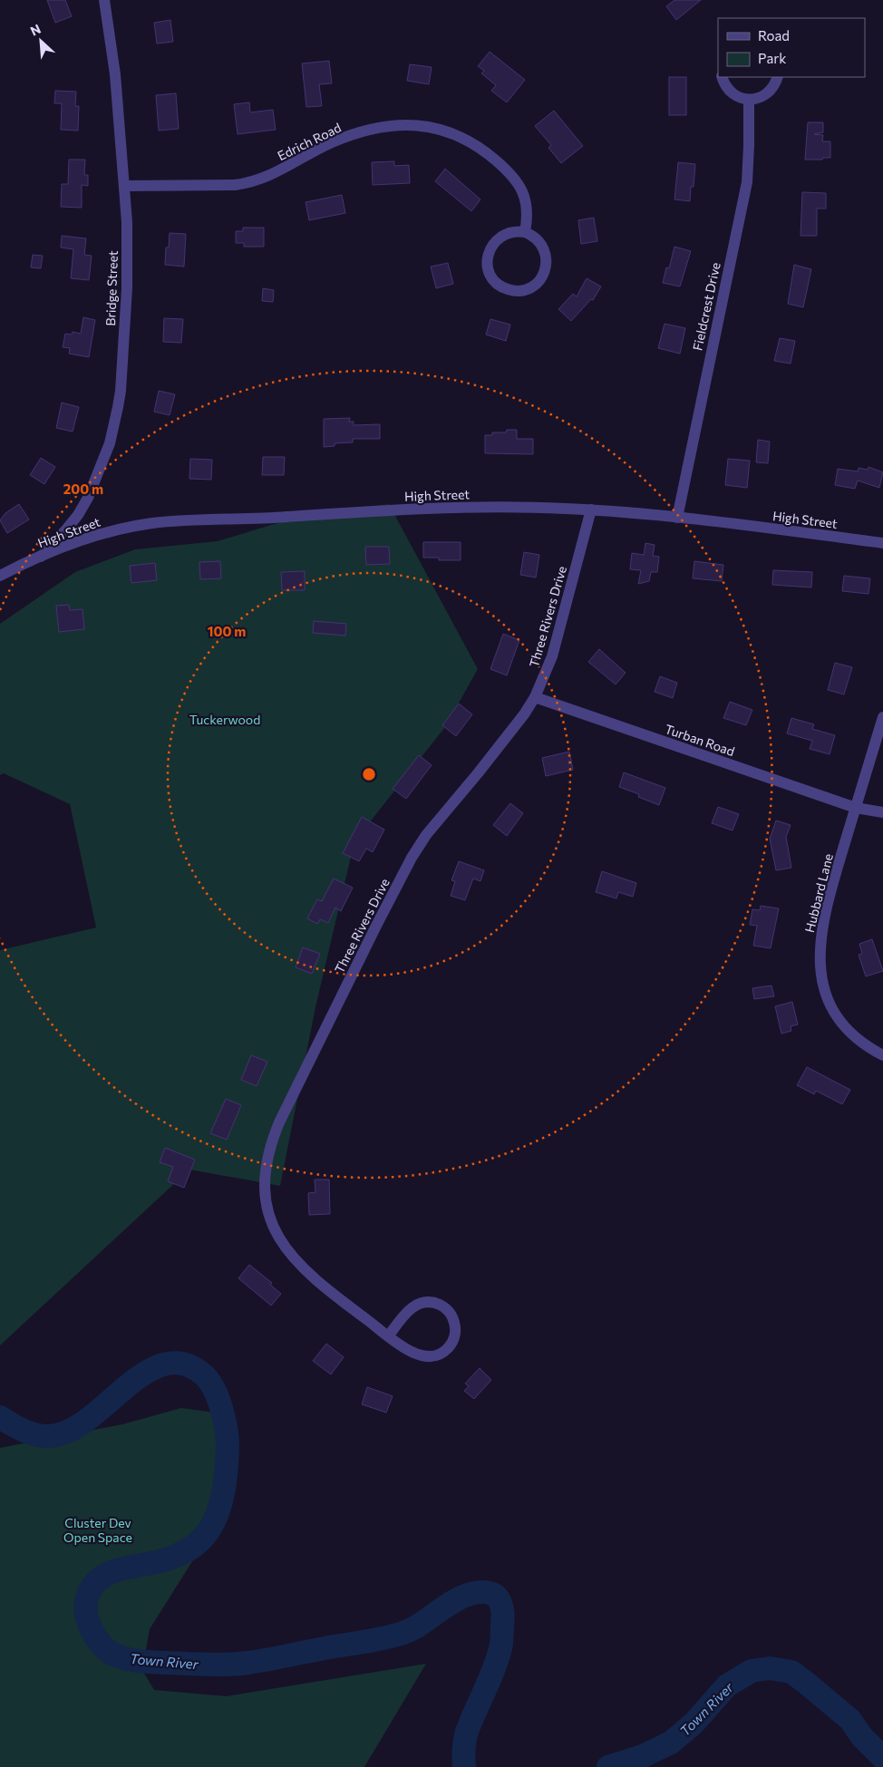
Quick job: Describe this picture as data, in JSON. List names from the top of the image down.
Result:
{
  "streets": {
    "street": [
      "Edrich Road",
      "Bridge Street",
      "Fieldcrest Drive",
      "High Street",
      "Three Rivers Drive",
      "Turban Road",
      "Hubbard Lane"
    ]
  },
  "crossings": [
    ["Edrich Road", "Bridge Street"],
    ["Bridge Street", "High Street"],
    ["Fieldcrest Drive", "High Street"],
    ["High Street", "Three Rivers Drive"],
    ["Three Rivers Drive", "Turban Road"],
    ["Turban Road", "Hubbard Lane"]
  ],
  "water": ["Town River"],
  "parks": ["Tuckerwood", "Cluster Dev Open Space"],
  "legend": ["Road", "Park"],
  "north": "top left",
  "rings": ["200 m", "100 m"]
}
